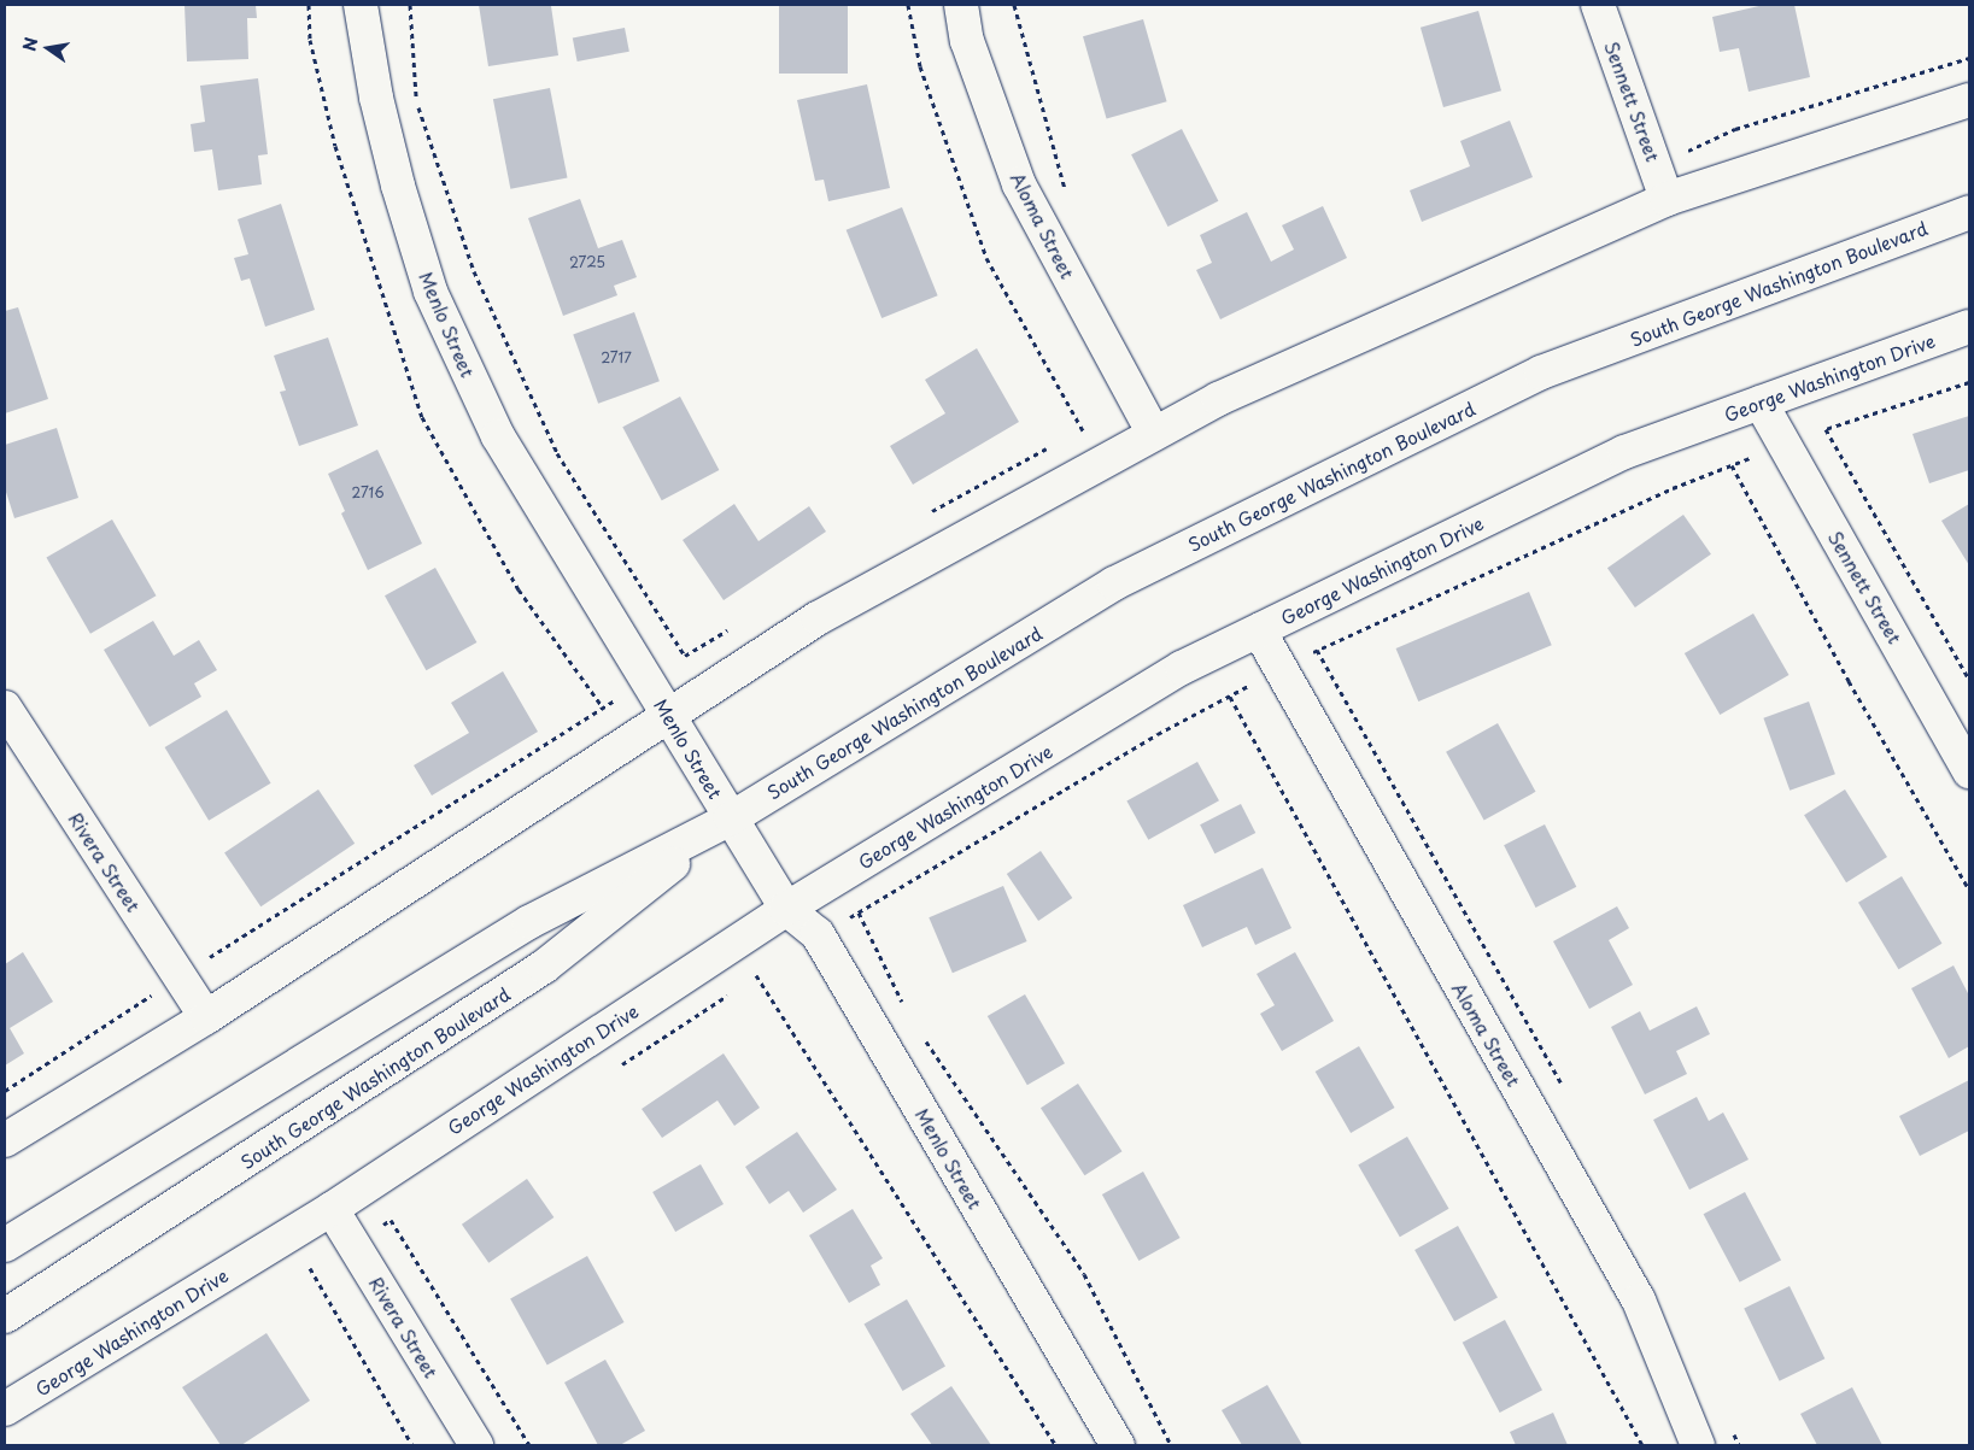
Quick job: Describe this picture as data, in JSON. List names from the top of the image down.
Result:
{
  "streets": {
    "street": [
      "Sennett Street",
      "Aloma Street",
      "South George Washington Boulevard",
      "Menlo Street",
      "George Washington Drive",
      "Rivera Street"
    ]
  },
  "crossings": [
    ["Sennett Street", "George Washington Drive"],
    ["Aloma Street", "George Washington Drive"],
    ["South George Washington Boulevard", "Menlo Street"],
    ["Menlo Street", "George Washington Drive"],
    ["George Washington Drive", "Rivera Street"]
  ],
  "house_numbers": ["2725", "2717", "2716"],
  "north": "left"
}
